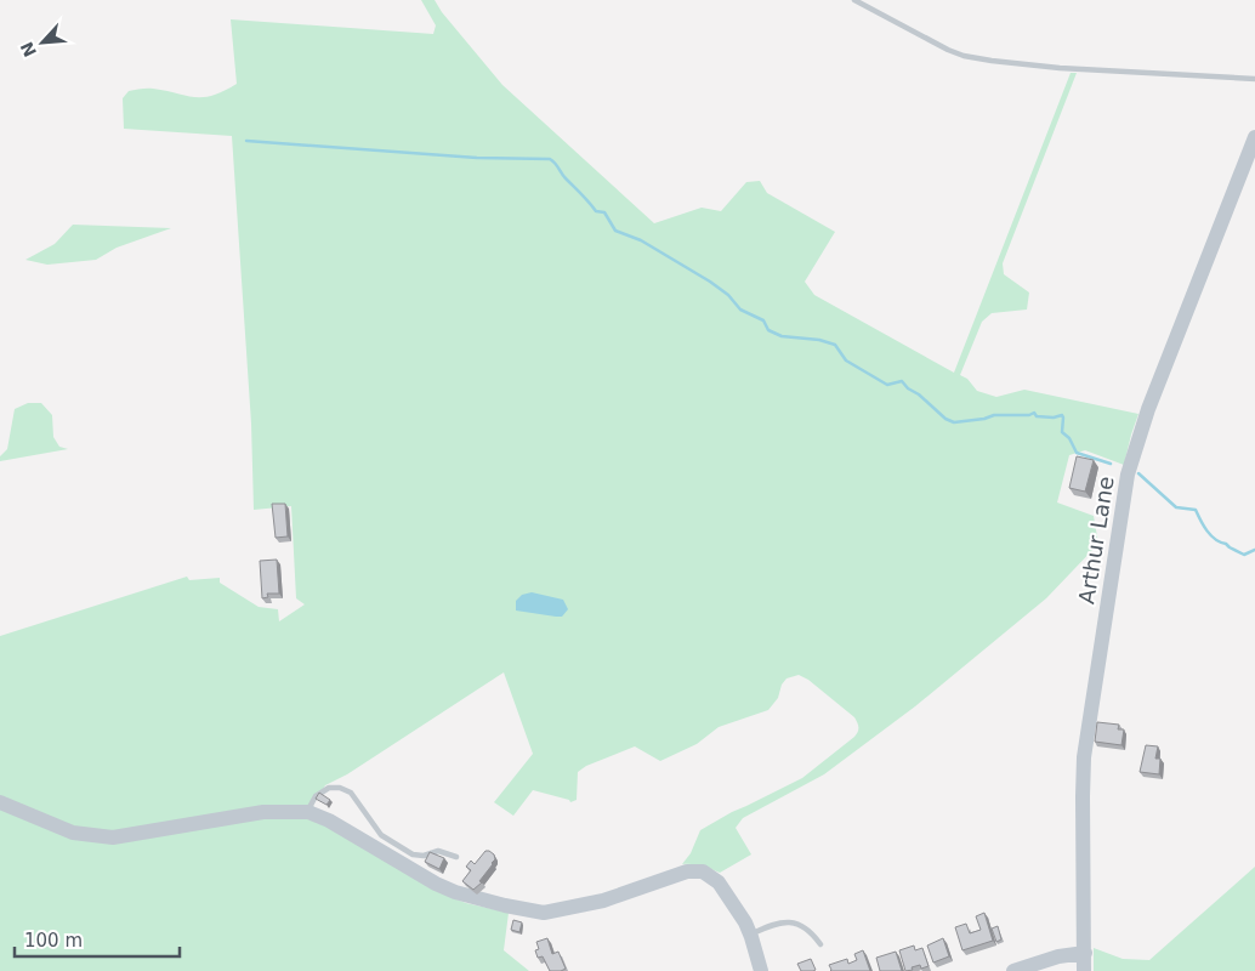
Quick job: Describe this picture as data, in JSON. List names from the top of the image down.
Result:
{
  "streets": {
    "street": ["Arthur Lane"]
  },
  "scale_bar": "100 m",
  "north": "bottom left"
}
